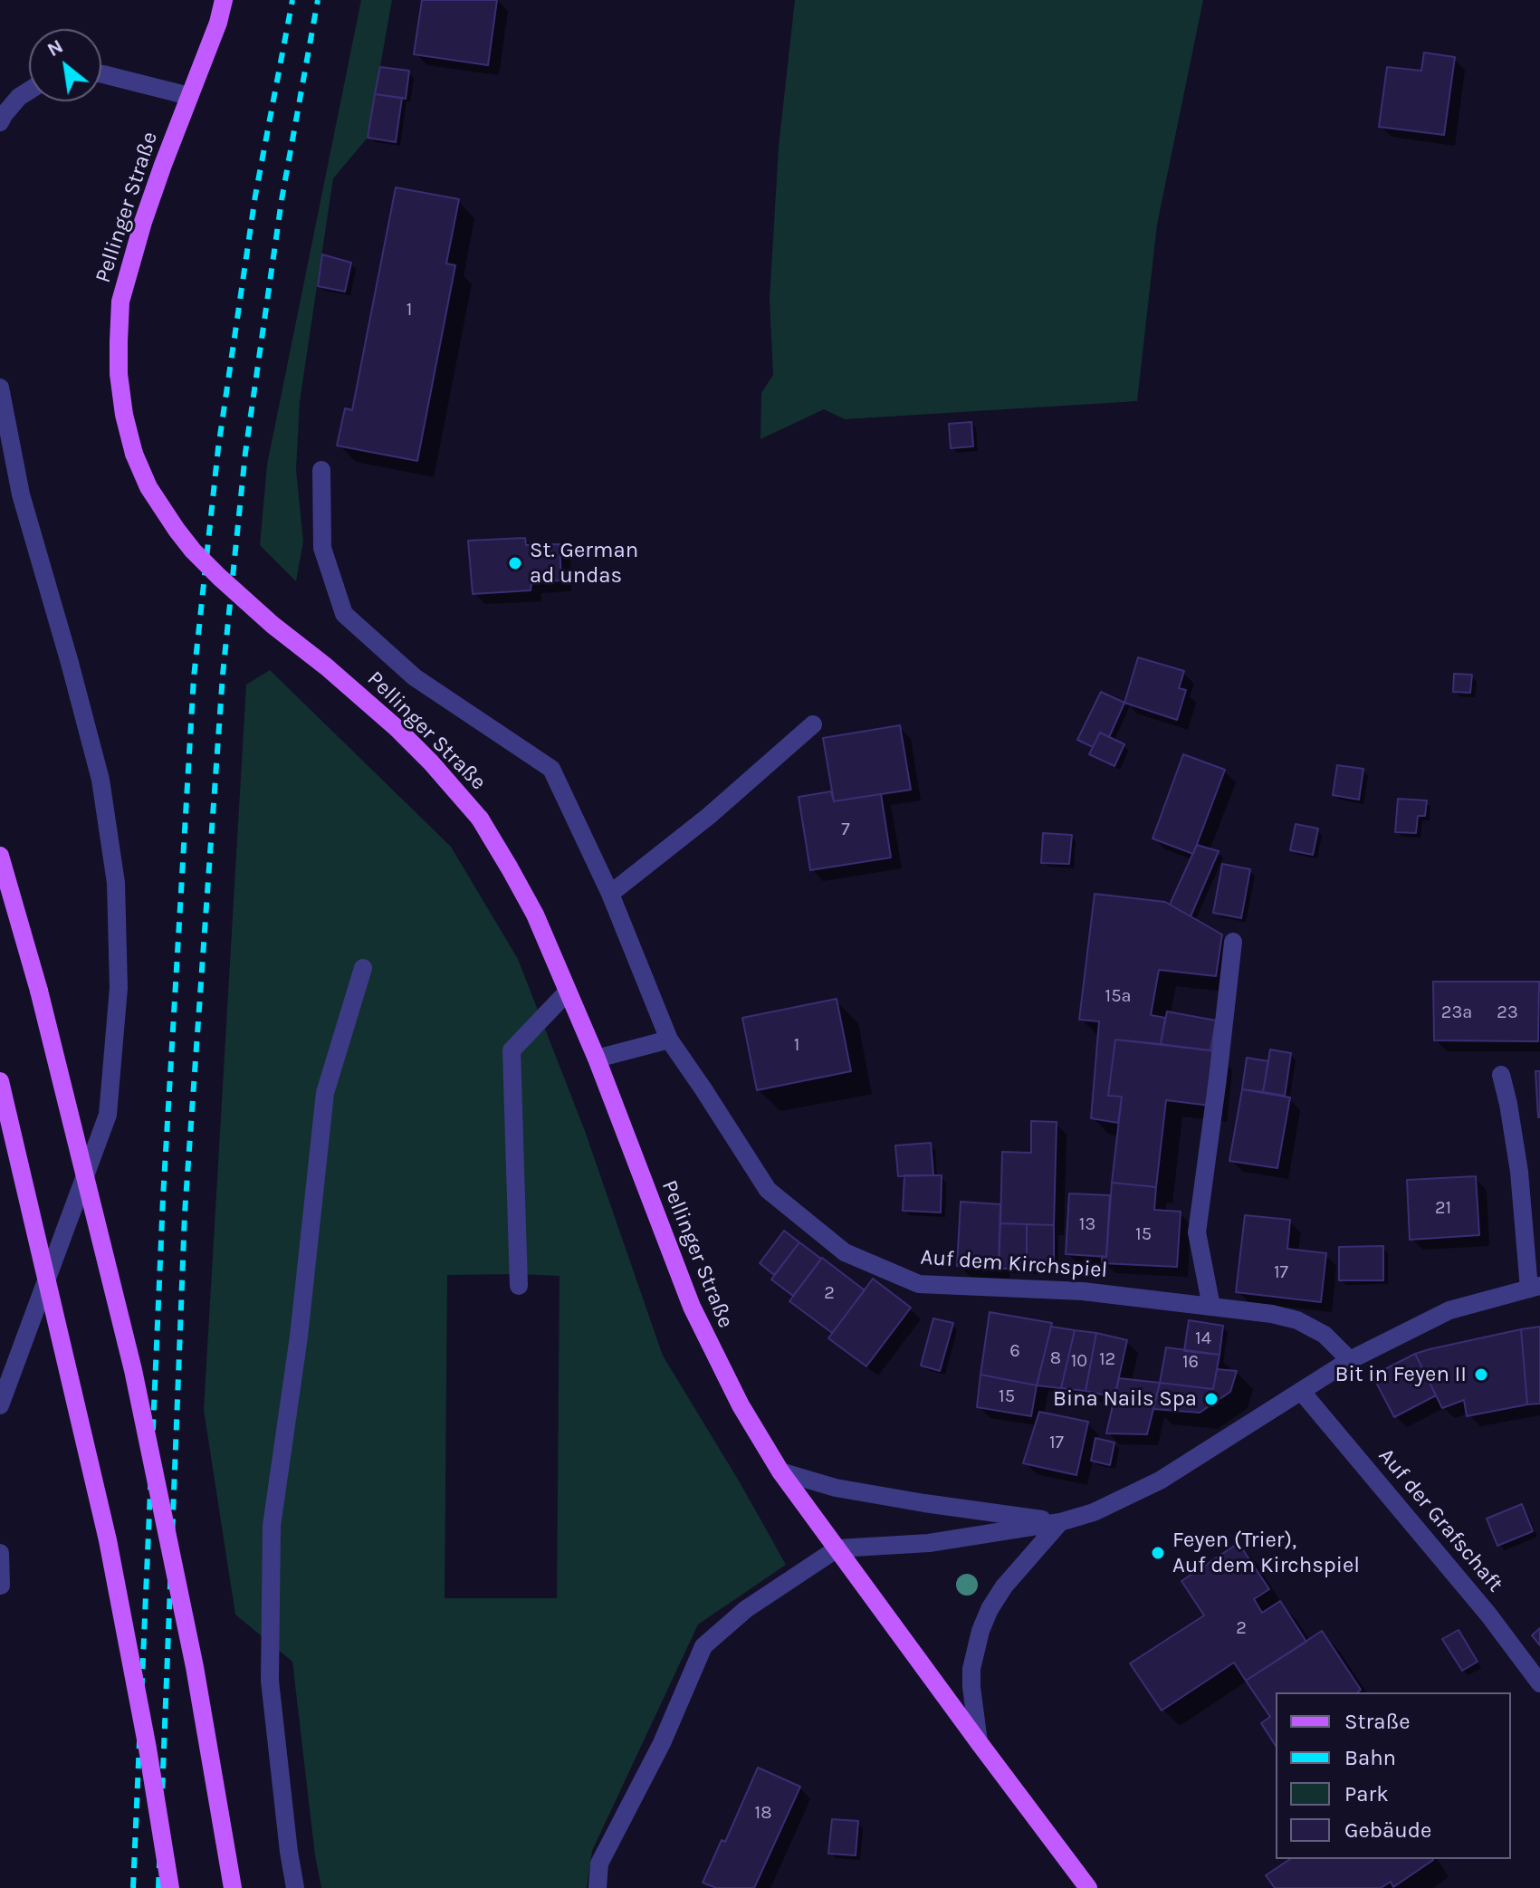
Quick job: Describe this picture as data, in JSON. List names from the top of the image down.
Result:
{
  "streets": {
    "main road": ["Pellinger Straße"],
    "street": ["Auf dem Kirchspiel", "Auf der Grafschaft"]
  },
  "crossings": [
    ["Pellinger Straße", "Auf dem Kirchspiel"]
  ],
  "places": [
    "St. German ad undas",
    "Bit in Feyen II",
    "Bina Nails Spa",
    "Feyen (Trier), Auf dem Kirchspiel"
  ],
  "house_numbers": [
    "1",
    "7",
    "15a",
    "23a",
    "23",
    "1",
    "21",
    "13",
    "15",
    "17",
    "2",
    "14",
    "6",
    "8",
    "12",
    "10",
    "16",
    "15",
    "17",
    "2",
    "18"
  ],
  "legend": [
    "Straße",
    "Bahn",
    "Park",
    "Gebäude"
  ],
  "north": "top left"
}
